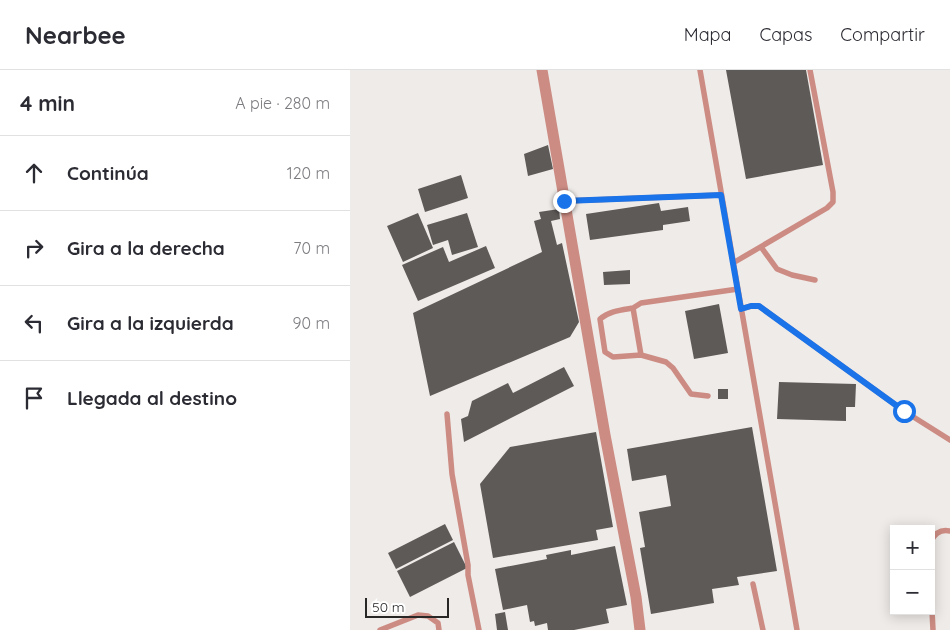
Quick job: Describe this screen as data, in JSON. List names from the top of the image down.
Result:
{
  "scale_bar": "50 m",
  "page": {
    "header": "Nearbee",
    "nav": ["Mapa", "Capas", "Compartir"],
    "heading": ["4 min", "A pie · 280 m"],
    "list": [
      ["Continúa", "120 m"],
      ["Gira a la derecha", "70 m"],
      ["Gira a la izquierda", "90 m"],
      "Llegada al destino"
    ],
    "map_buttons": ["+", "−"],
    "scale": "50 m"
  }
}
